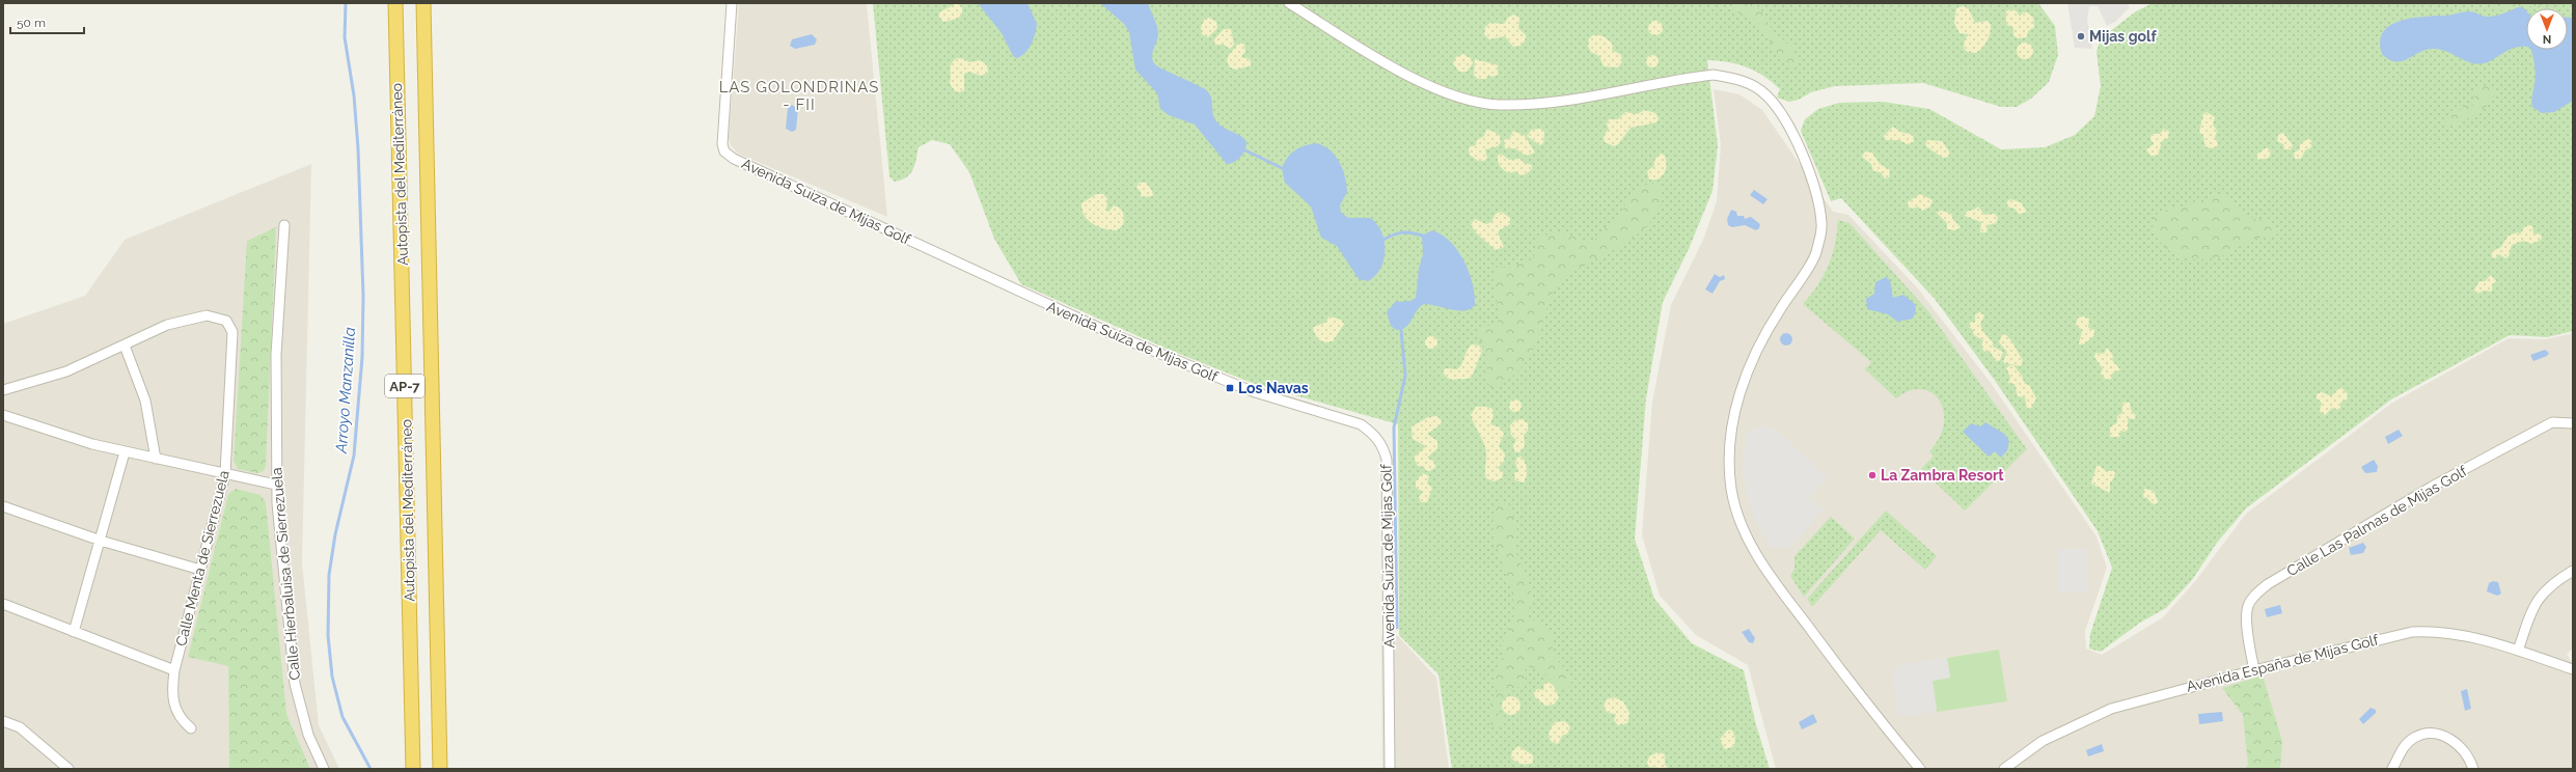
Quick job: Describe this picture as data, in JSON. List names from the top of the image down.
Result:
{
  "streets": {
    "highway": ["Autopista del Mediterráneo", "AP-7"],
    "street": [
      "Avenida Suiza de Mijas Golf",
      "Calle Las Palmas de Mijas Golf",
      "Calle Menta de Sierrezuela",
      "Calle Hierbaluisa de Sierrezuela",
      "Avenida España de Mijas Golf"
    ]
  },
  "crossings": [
    ["Calle Las Palmas de Mijas Golf", "Avenida España de Mijas Golf"]
  ],
  "districts": ["LAS GOLONDRINAS - FII"],
  "water": ["Arroyo Manzanilla"],
  "places": {
    "other": ["Mijas golf", "La Zambra Resort"],
    "transit": ["Los Navas"]
  },
  "scale_bar": "50 m",
  "north": "bottom"
}
